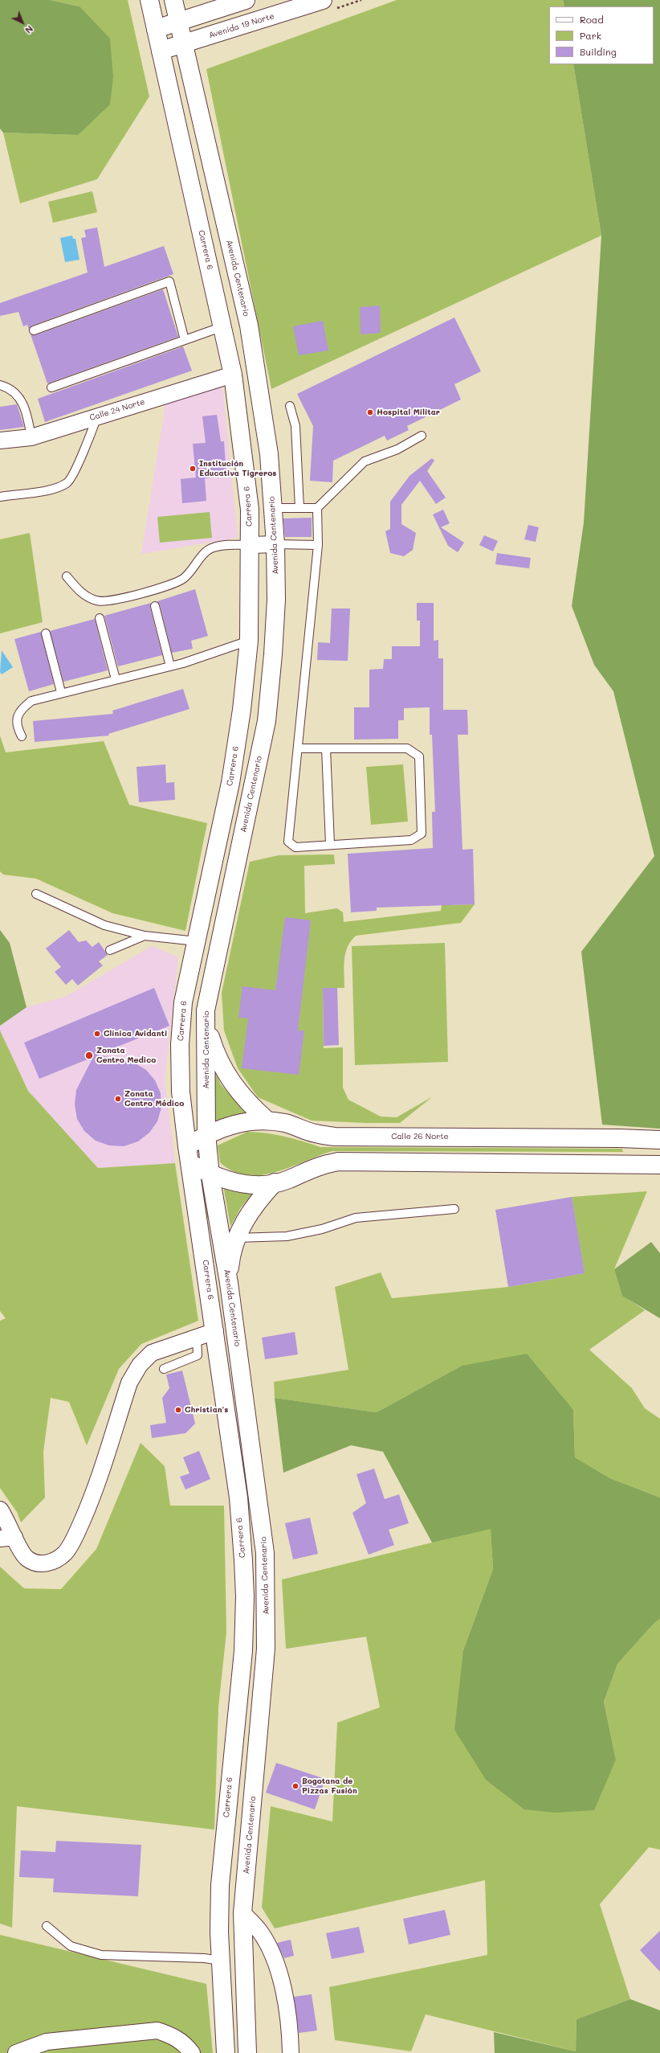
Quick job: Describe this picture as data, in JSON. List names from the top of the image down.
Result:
{
  "streets": {
    "main road": [
      "Avenida 19 Norte",
      "Carrera 6",
      "Avenida Centenario",
      "Calle 26 Norte"
    ],
    "street": ["Calle 24 Norte"]
  },
  "crossings": [
    ["Avenida 19 Norte", "Carrera 6"],
    ["Avenida 19 Norte", "Avenida Centenario"],
    ["Carrera 6", "Calle 24 Norte"],
    ["Carrera 6", "Calle 26 Norte"],
    ["Avenida Centenario", "Calle 26 Norte"]
  ],
  "places": [
    "Hospital Militar",
    "Institución Educativa Tigreros",
    "Clínica Avidanti",
    "Zonata Centro Medico",
    "Zonata Centro Médico",
    "Christian's",
    "Bogotana de Pizzas Fusión"
  ],
  "legend": ["Road", "Park", "Building"],
  "north": "bottom right"
}
